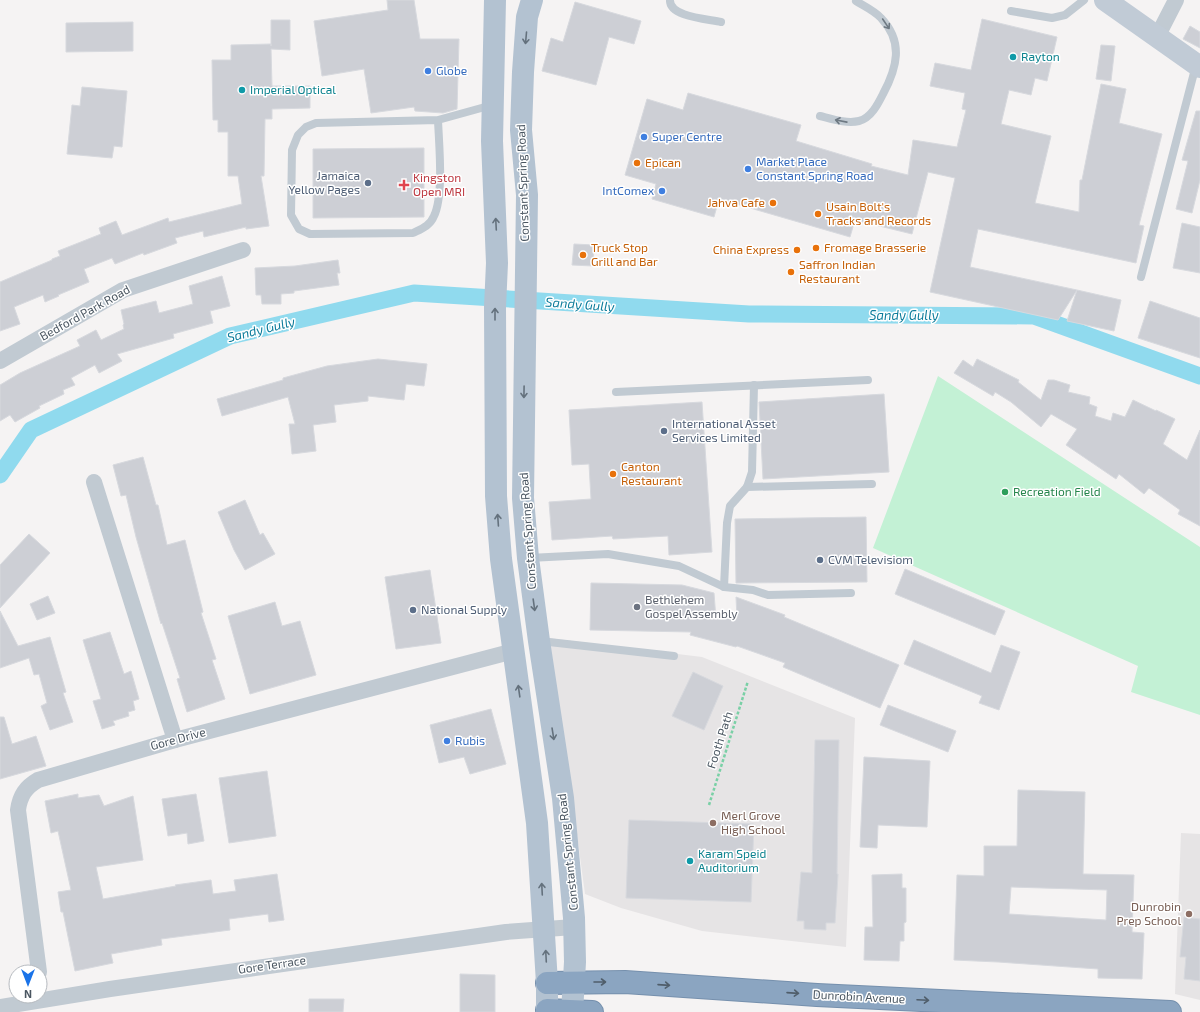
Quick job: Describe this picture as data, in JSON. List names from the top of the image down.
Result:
{
  "streets": {
    "highway": ["Dunrobin Avenue"],
    "main road": ["Constant Spring Road"],
    "street": ["Bedford Park Road", "Gore Drive", "Gore Terrace"],
    "path": ["Footh Path"]
  },
  "crossings": [
    ["Constant Spring Road", "Gore Terrace"],
    ["Constant Spring Road", "Dunrobin Avenue"]
  ],
  "one_way": ["Dunrobin Avenue"],
  "water": ["Sandy Gully"],
  "places": {
    "other": [
      "Rayton",
      "Globe",
      "Imperial Optical",
      "Super Centre",
      "Epican",
      "Market Place Constant Spring Road",
      "Jamaica Yellow Pages",
      "IntComex",
      "Jahva Cafe",
      "Usain Bolt's Tracks and Records",
      "Fromage Brasserie",
      "China Express",
      "Truck Stop Grill and Bar",
      "Saffron Indian Restaurant",
      "International Asset Services Limited",
      "Canton Restaurant",
      "Recreation Field",
      "CVM Televisiom",
      "Bethlehem Gospel Assembly",
      "National Supply",
      "Rubis",
      "Merl Grove High School",
      "Karam Speid Auditorium",
      "Dunrobin Prep School"
    ],
    "health": ["Kingston Open MRI"]
  },
  "north": "bottom"
}
